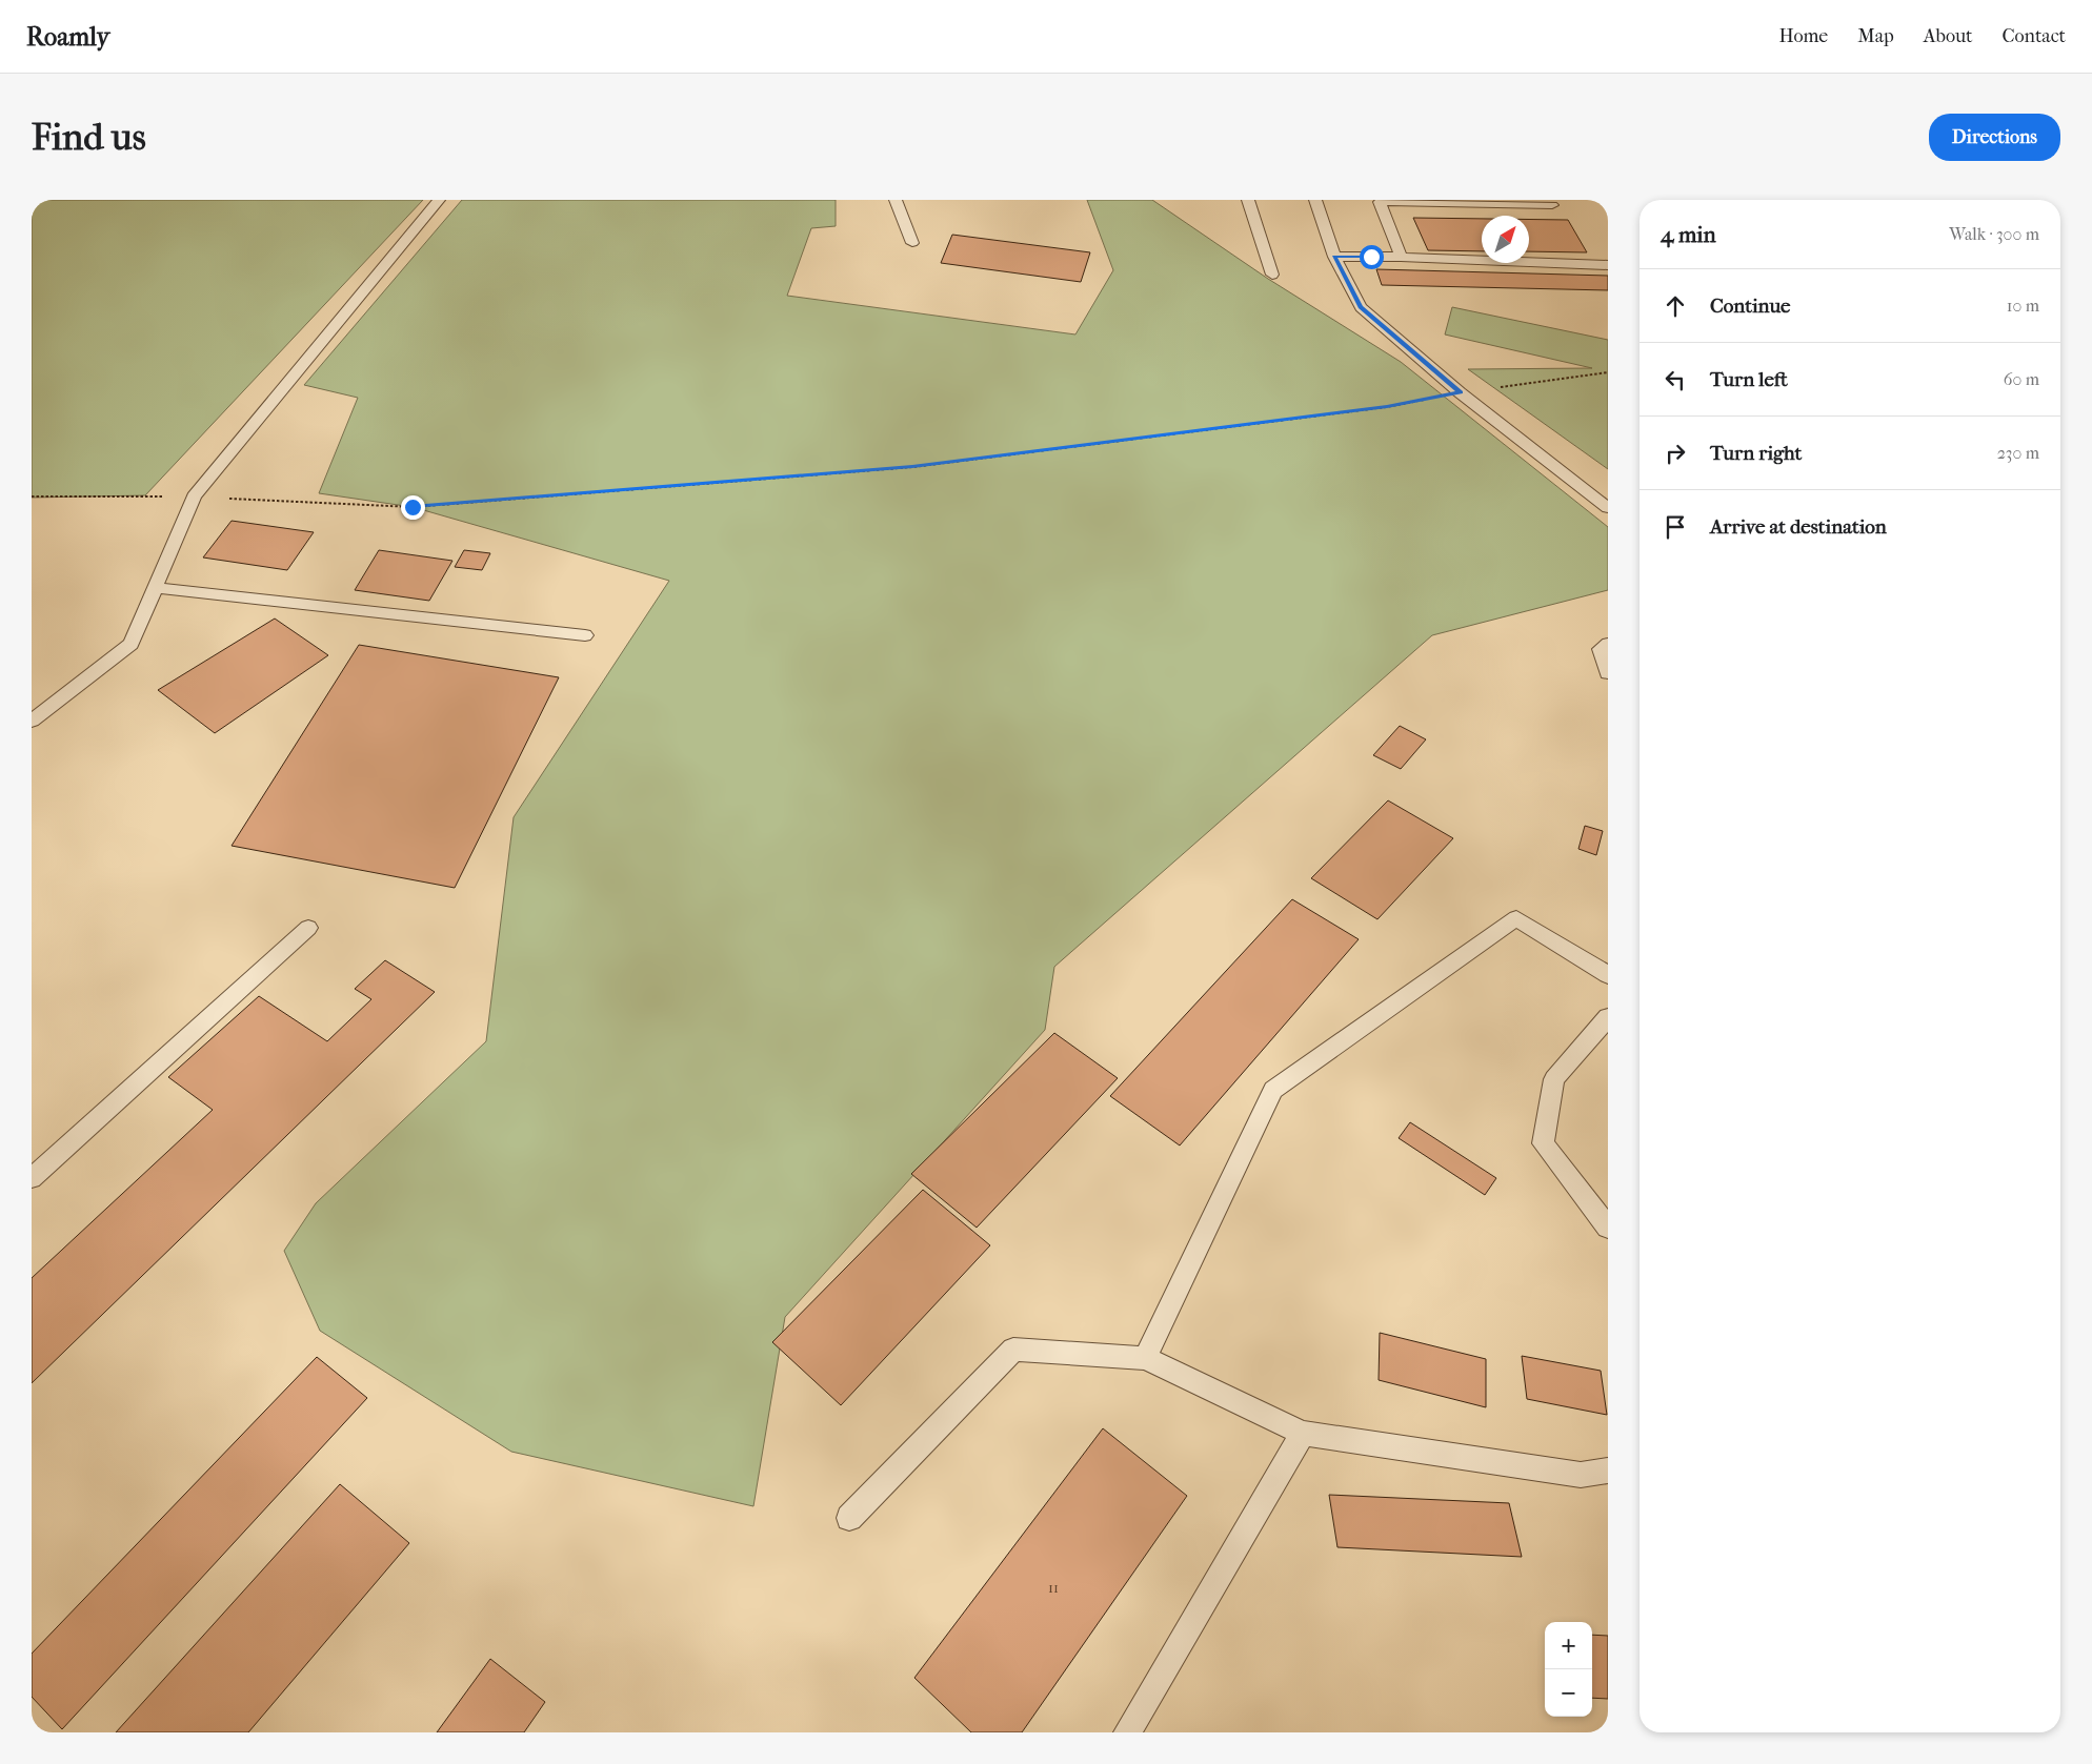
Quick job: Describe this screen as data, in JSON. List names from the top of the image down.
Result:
{
  "house_numbers": ["11"],
  "north": "top right",
  "page": {
    "header": "Roamly",
    "nav": [
      "Home",
      "Map",
      "About",
      "Contact"
    ],
    "buttons": "Directions",
    "title": "Find us",
    "heading": ["4 min", "Walk · 300 m"],
    "list": [
      ["Continue", "10 m"],
      ["Turn left", "60 m"],
      ["Turn right", "230 m"],
      "Arrive at destination"
    ],
    "map_buttons": ["+", "−"]
  }
}
